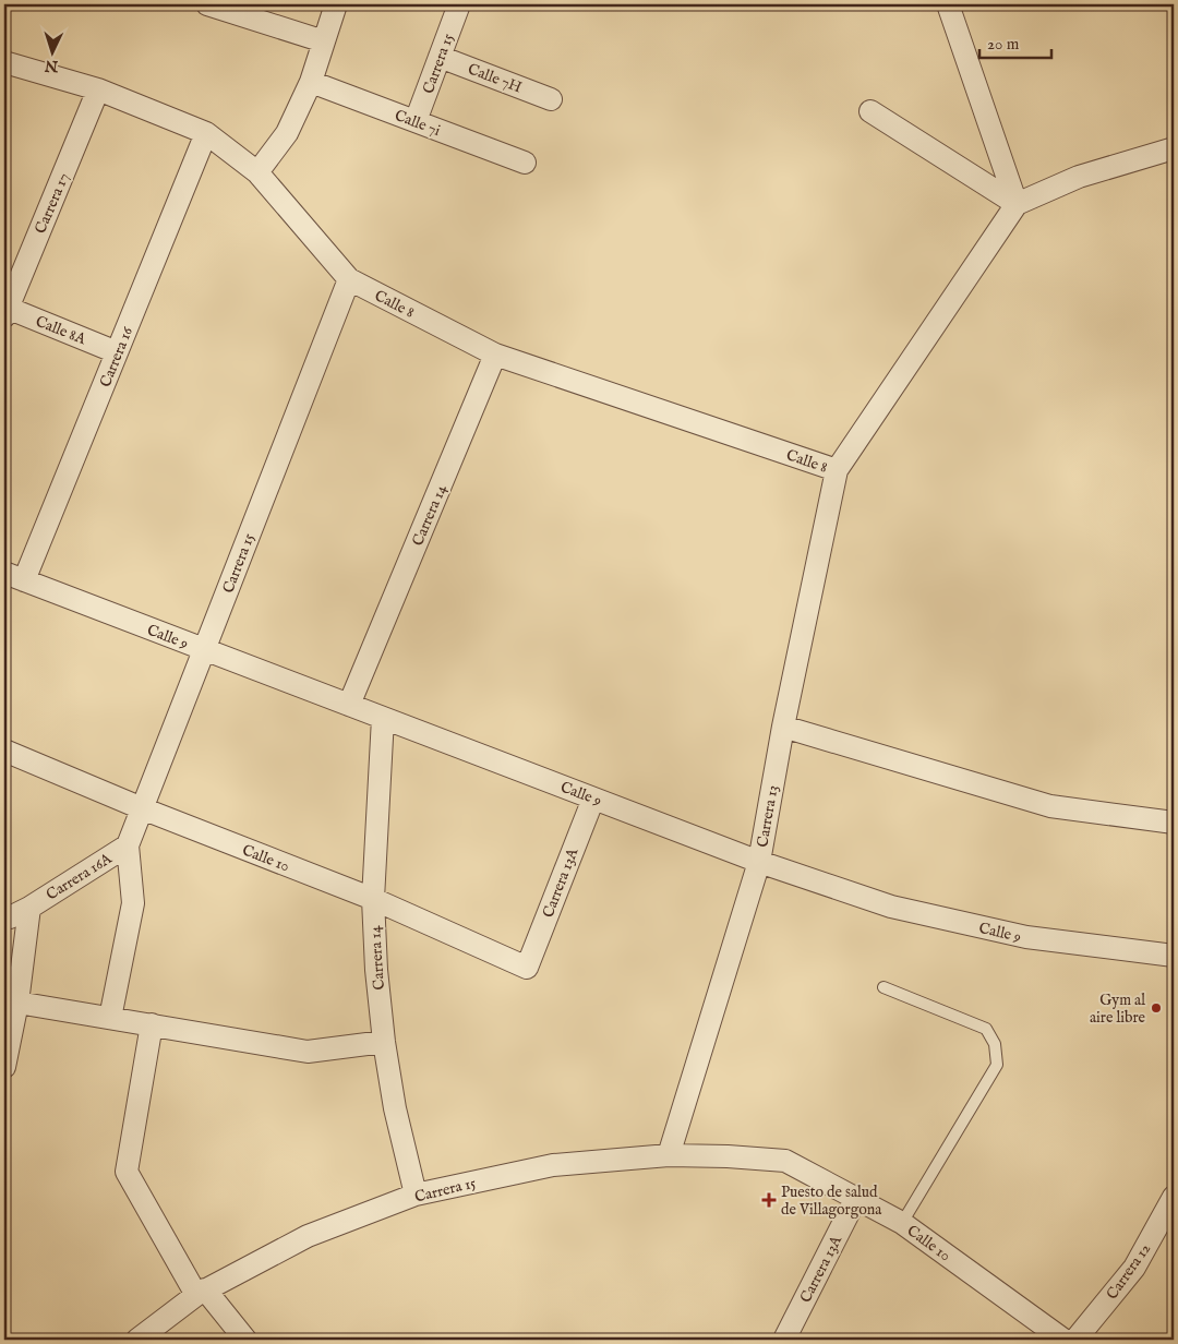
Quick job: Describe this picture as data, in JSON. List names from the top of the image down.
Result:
{
  "streets": {
    "street": [
      "Carrera 15",
      "Calle 7H",
      "Calle 7i",
      "Carrera 17",
      "Calle 8",
      "Calle 8A",
      "Carrera 16",
      "Carrera 14",
      "Calle 9",
      "Carrera 13",
      "Calle 10",
      "Carrera 16A",
      "Carrera 13A",
      "Carrera 12"
    ]
  },
  "crossings": [
    ["Carrera 15", "Calle 7H"],
    ["Carrera 15", "Calle 7i"],
    ["Carrera 15", "Calle 8"],
    ["Carrera 15", "Carrera 14"],
    ["Carrera 15", "Calle 9"],
    ["Carrera 15", "Carrera 13"],
    ["Carrera 15", "Calle 10"],
    ["Carrera 15", "Carrera 16A"],
    ["Carrera 17", "Calle 8"],
    ["Carrera 17", "Calle 8A"],
    ["Calle 8", "Carrera 16"],
    ["Calle 8", "Carrera 14"],
    ["Calle 8", "Carrera 13"],
    ["Calle 8A", "Carrera 16"],
    ["Carrera 16", "Calle 9"],
    ["Carrera 14", "Calle 9"],
    ["Carrera 14", "Calle 10"],
    ["Calle 9", "Carrera 13"],
    ["Calle 9", "Carrera 13A"],
    ["Calle 10", "Carrera 13A"],
    ["Calle 10", "Carrera 12"]
  ],
  "places": {
    "other": ["Gym al aire libre"],
    "health": ["Puesto de salud de Villagorgona"]
  },
  "scale_bar": "20 m",
  "north": "bottom"
}
